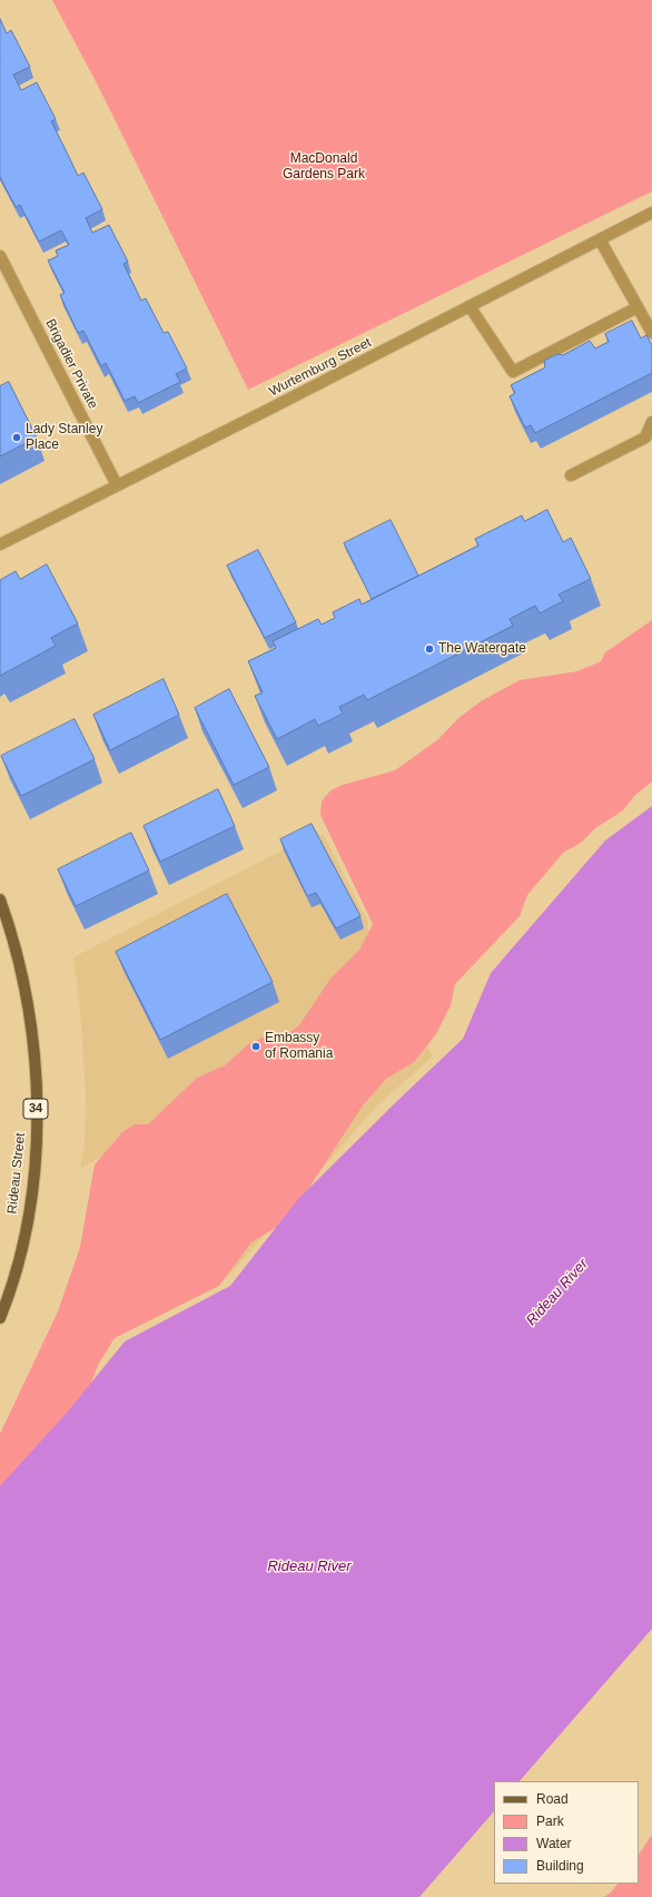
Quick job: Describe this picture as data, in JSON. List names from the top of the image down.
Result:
{
  "streets": {
    "main road": ["34", "Rideau Street"],
    "street": ["Brigadier Private", "Wurtemburg Street"]
  },
  "crossings": [
    ["Brigadier Private", "Wurtemburg Street"]
  ],
  "water": ["Rideau River"],
  "parks": ["MacDonald Gardens Park"],
  "places": ["Lady Stanley Place", "The Watergate", "Embassy of Romania"],
  "legend": [
    "Road",
    "Park",
    "Water",
    "Building"
  ]
}
